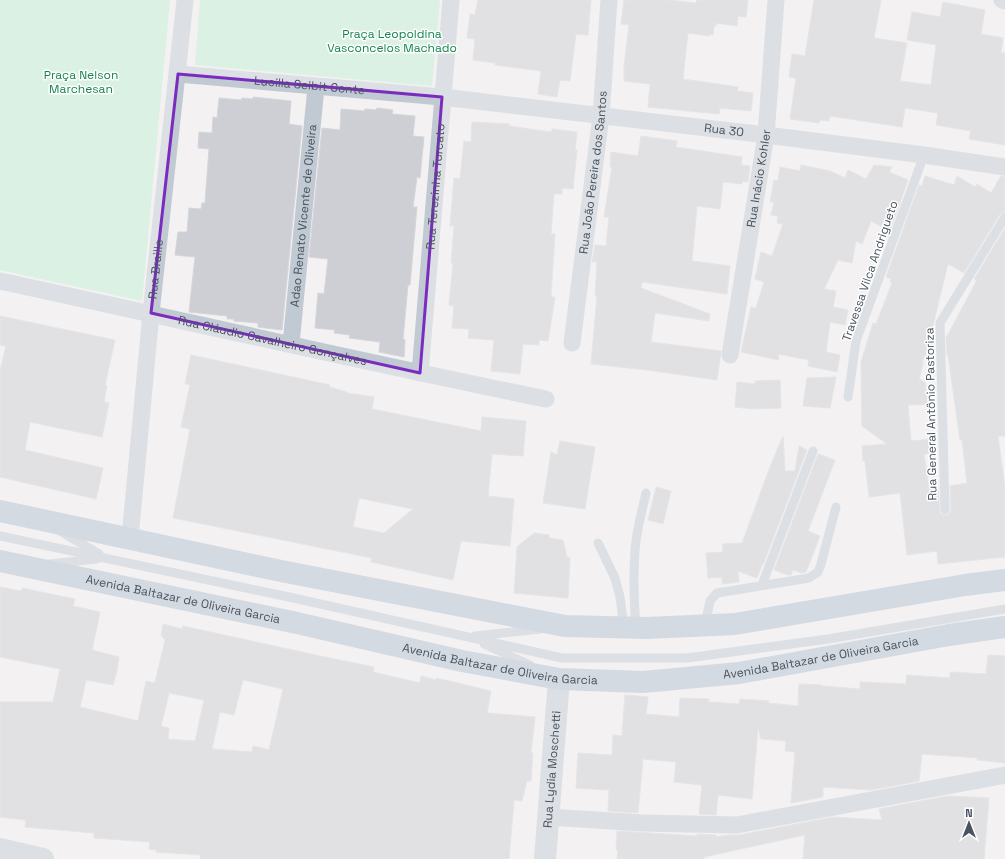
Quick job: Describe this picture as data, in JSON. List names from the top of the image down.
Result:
{
  "streets": {
    "main road": ["Avenida Baltazar de Oliveira Garcia"],
    "street": [
      "Lucilla Seibit Conte",
      "Rua 30",
      "Rua João Pereira dos Santos",
      "Rua Inácio Kohler",
      "Rua Terezinha Turcato",
      "Adao Renato Vicente de Oliveira",
      "Rua Braille",
      "Rua Cláudio Cavalheiro Gonçalves",
      "Rua Lydia Moschetti"
    ],
    "lane": ["Travessa Vilca Andrigueto", "Rua General Antônio Pastoriza"]
  },
  "crossings": [
    ["Lucilla Seibit Conte", "Rua 30"],
    ["Lucilla Seibit Conte", "Rua Terezinha Turcato"],
    ["Lucilla Seibit Conte", "Adao Renato Vicente de Oliveira"],
    ["Lucilla Seibit Conte", "Rua Braille"],
    ["Rua 30", "Rua João Pereira dos Santos"],
    ["Rua 30", "Rua Inácio Kohler"],
    ["Rua 30", "Rua Terezinha Turcato"],
    ["Rua 30", "Travessa Vilca Andrigueto"],
    ["Rua Terezinha Turcato", "Rua Cláudio Cavalheiro Gonçalves"],
    ["Adao Renato Vicente de Oliveira", "Rua Cláudio Cavalheiro Gonçalves"],
    ["Rua Braille", "Rua Cláudio Cavalheiro Gonçalves"],
    ["Avenida Baltazar de Oliveira Garcia", "Rua Lydia Moschetti"]
  ],
  "parks": ["Praça Leopoldina Vasconcelos Machado", "Praça Nelson Marchesan"],
  "north": "top"
}
